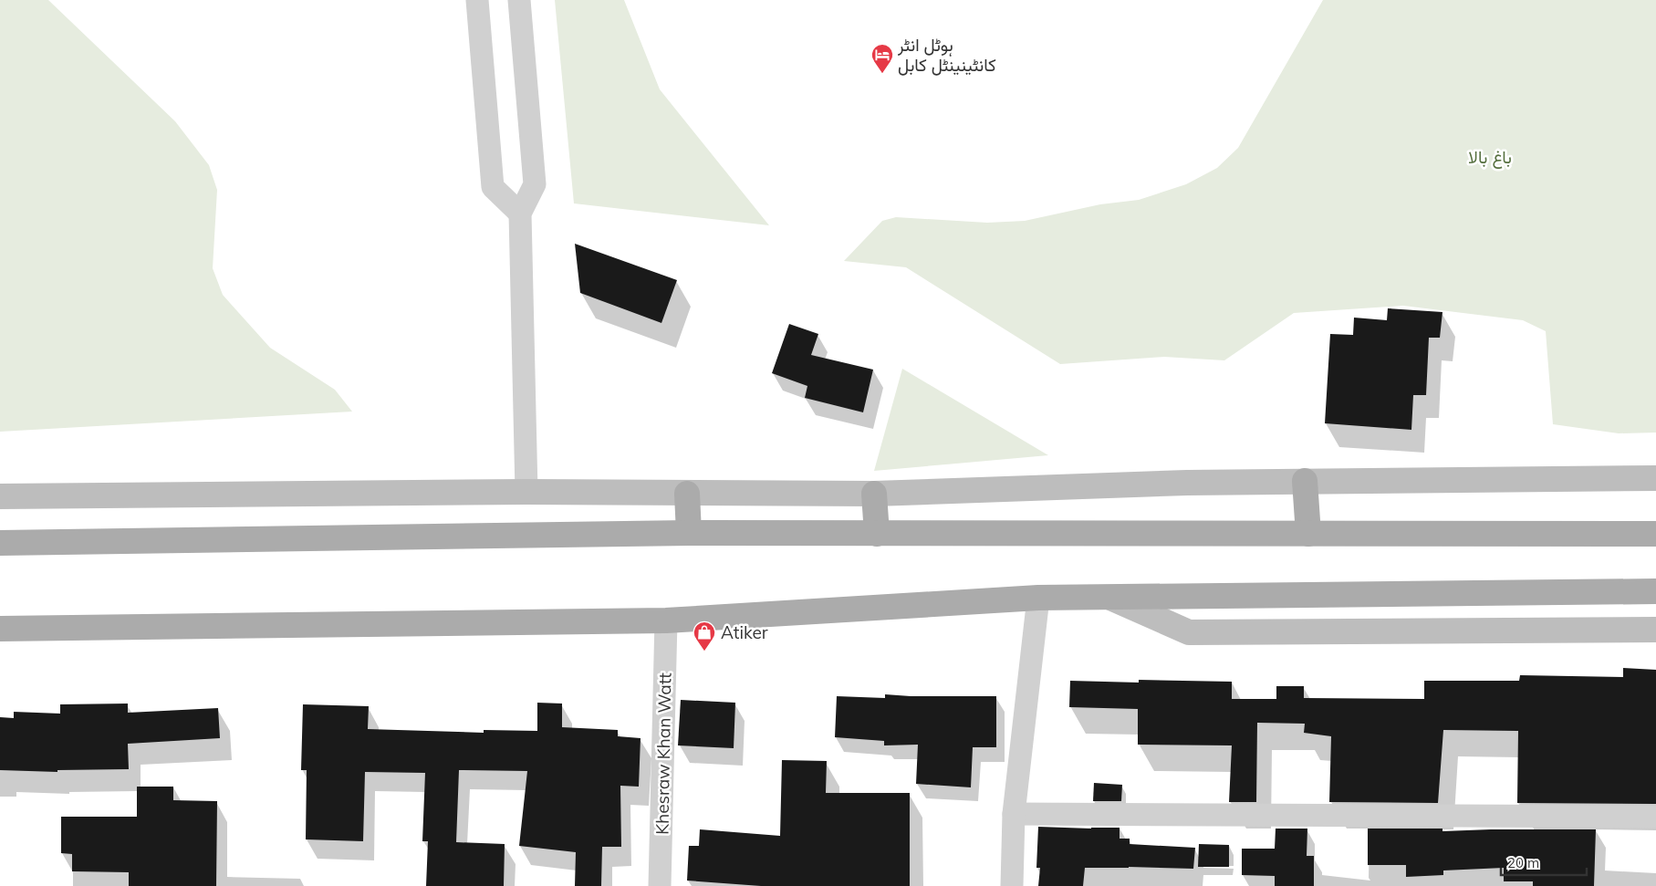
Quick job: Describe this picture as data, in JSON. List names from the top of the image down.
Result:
{
  "streets": {
    "street": ["Khesraw Khan Watt"]
  },
  "parks": ["باغ بالا"],
  "places": {
    "hotel": ["ہوٹل انٹر کانٹینینٹل کابل"],
    "shop": ["Atiker"]
  },
  "scale_bar": "20 m"
}
